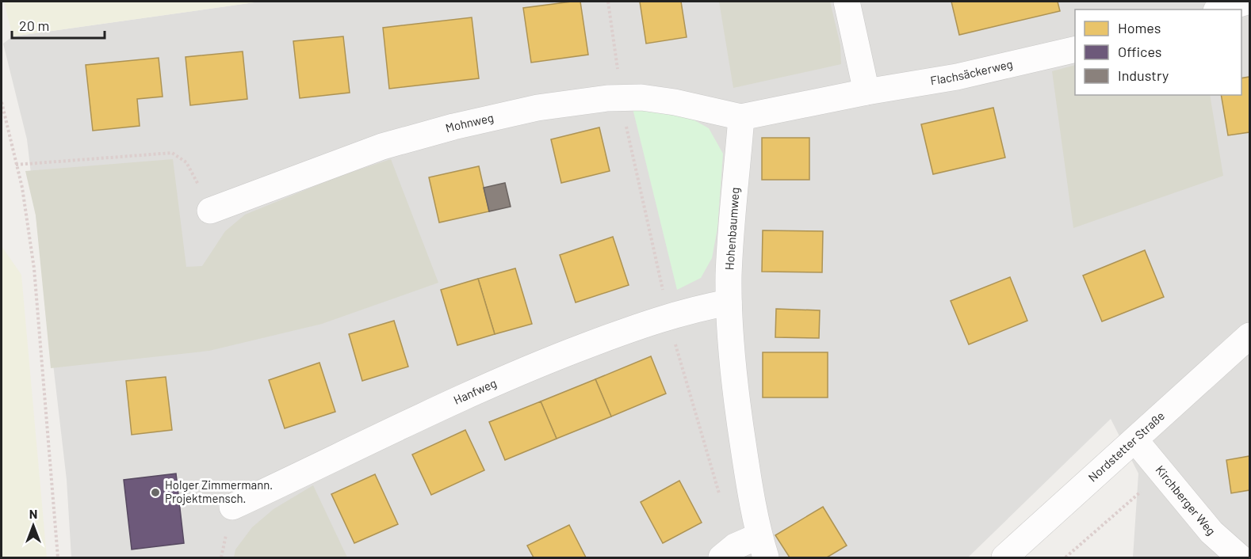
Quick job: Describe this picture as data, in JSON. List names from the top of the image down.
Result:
{
  "streets": {
    "street": [
      "Flachsäckerweg",
      "Mohnweg",
      "Hohenbaumweg",
      "Hanfweg",
      "Nordstetter Straße",
      "Kirchberger Weg"
    ]
  },
  "crossings": [
    ["Mohnweg", "Hohenbaumweg"],
    ["Hohenbaumweg", "Hanfweg"],
    ["Nordstetter Straße", "Kirchberger Weg"]
  ],
  "places": ["Holger Zimmermann. Projektmensch."],
  "legend": ["Homes", "Offices", "Industry"],
  "scale_bar": "20 m",
  "north": "top"
}
